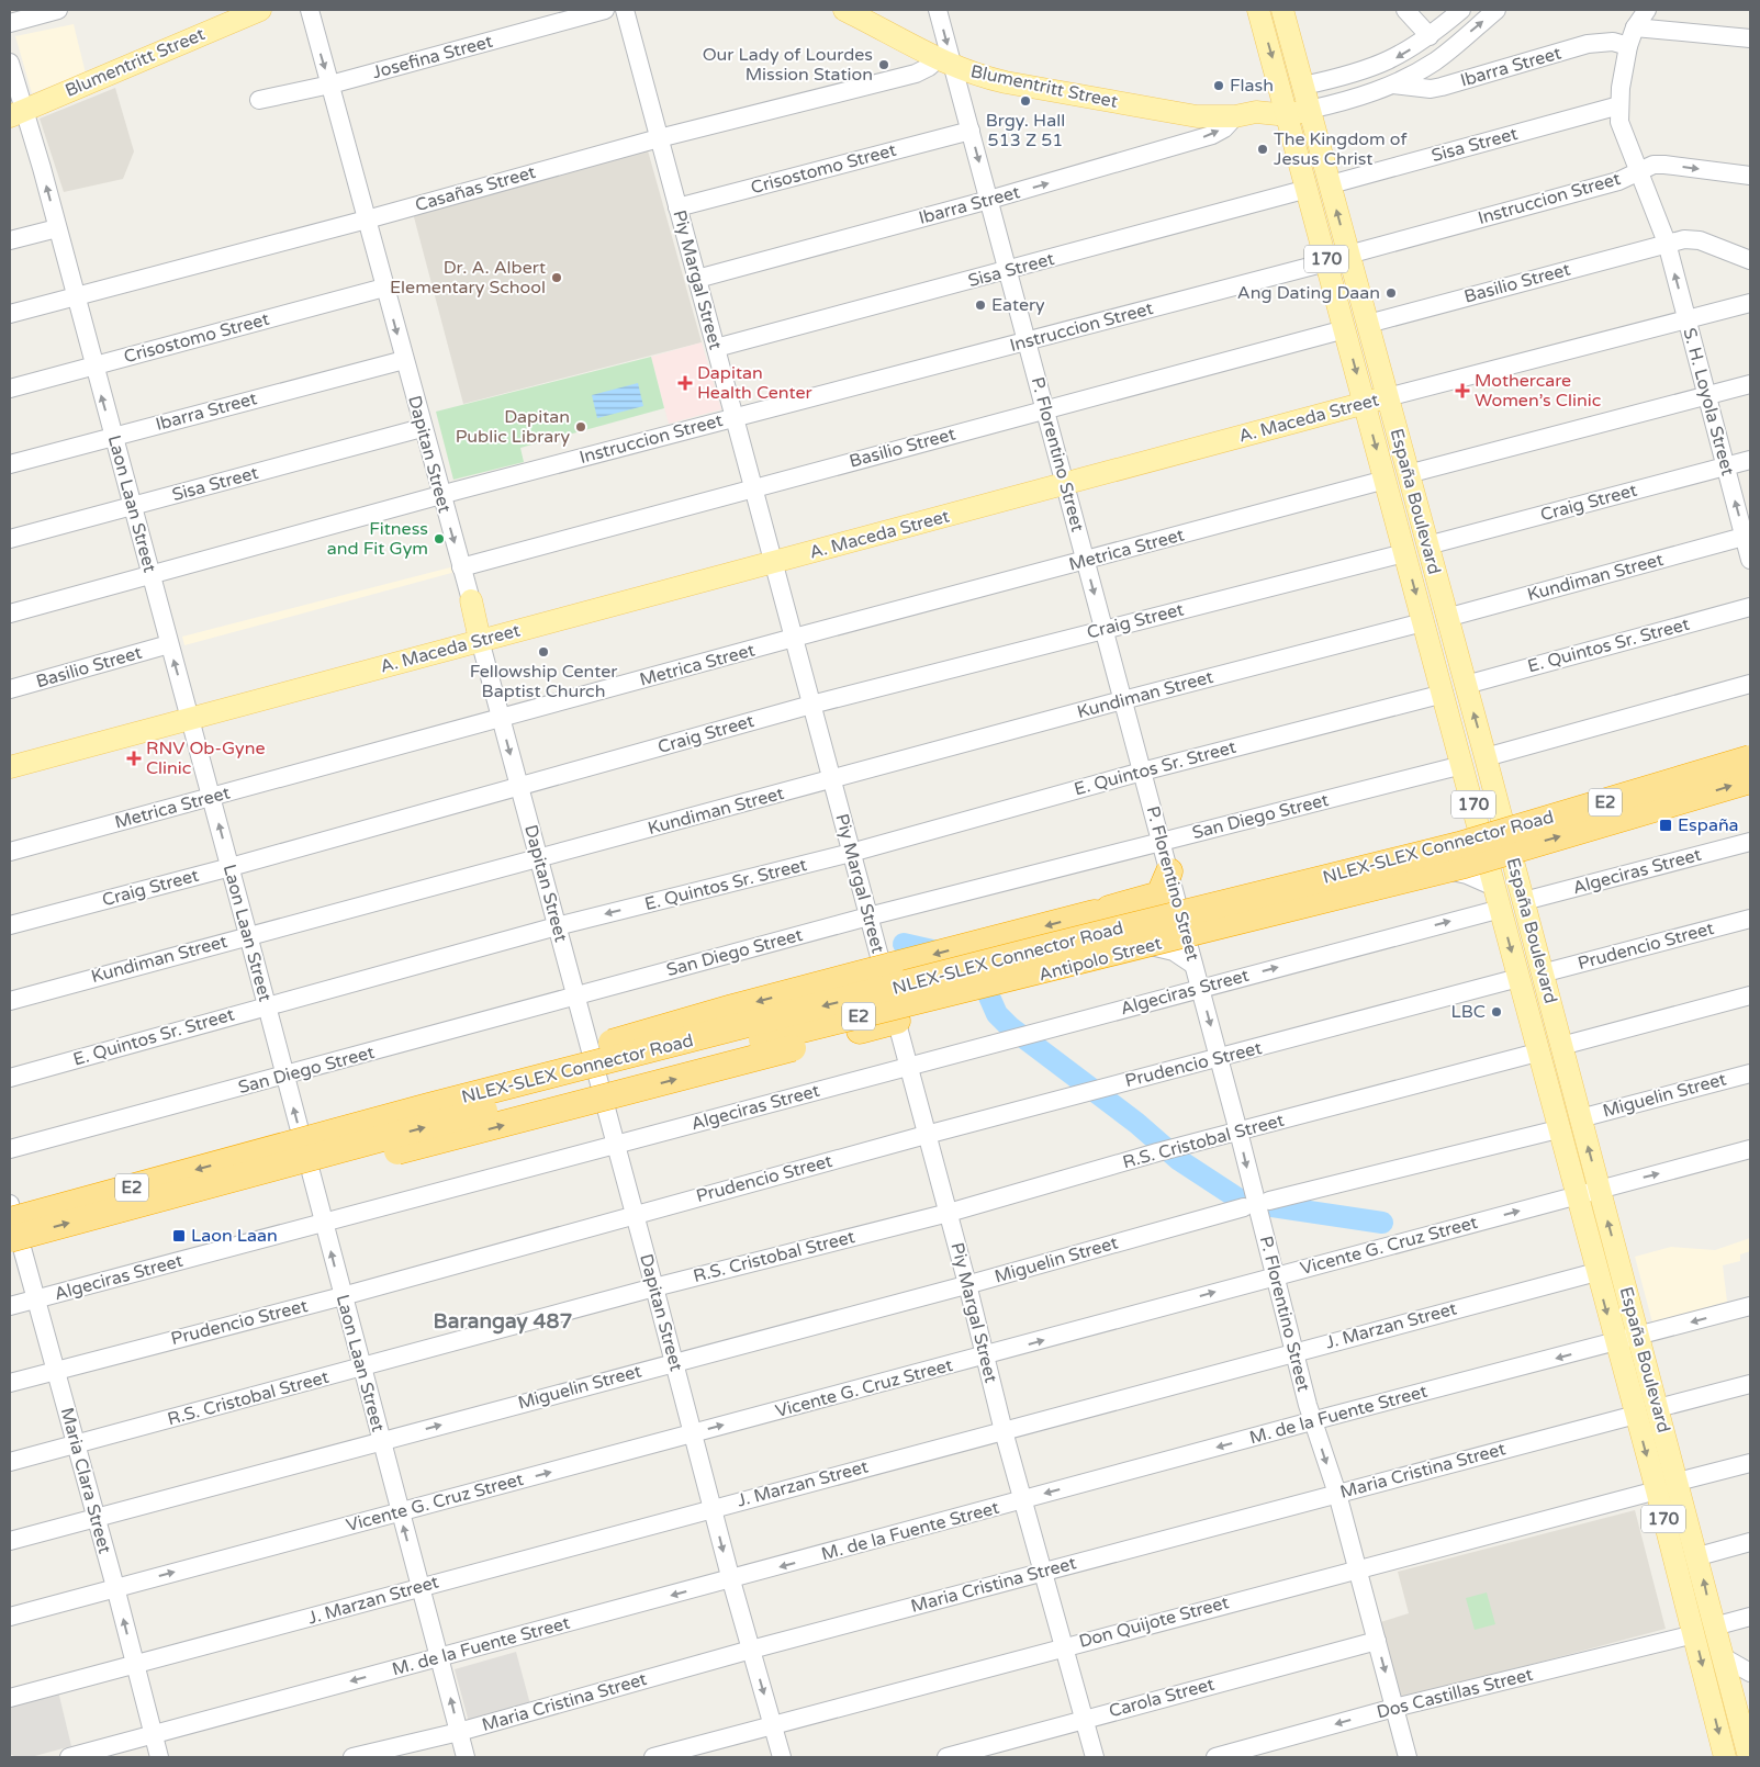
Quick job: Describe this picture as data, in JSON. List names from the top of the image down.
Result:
{
  "streets": {
    "highway": ["E2", "NLEX-SLEX Connector Road"],
    "main road": [
      "Blumentritt Street",
      "170",
      "A. Maceda Street",
      "Dapitan Street",
      "España Boulevard"
    ],
    "street": [
      "Josefina Street",
      "Ibarra Street",
      "Sisa Street",
      "Crisostomo Street",
      "Casañas Street",
      "Instruccion Street",
      "Piy Margal Street",
      "Basilio Street",
      "S. H. Loyola Street",
      "P. Florentino Street",
      "Craig Street",
      "Laon Laan Street",
      "Metrica Street",
      "Kundiman Street",
      "E. Quintos Sr. Street",
      "San Diego Street",
      "Algeciras Street",
      "Prudencio Street",
      "Antipolo Street",
      "Miguelin Street",
      "R.S. Cristobal Street",
      "Vicente G. Cruz Street",
      "J. Marzan Street",
      "M. de la Fuente Street",
      "Maria Cristina Street",
      "Maria Clara Street",
      "Don Quijote Street",
      "Dos Castillas Street",
      "Carola Street"
    ]
  },
  "crossings": [
    ["Josefina Street", "Dapitan Street"],
    ["Blumentritt Street", "Ibarra Street"],
    ["Blumentritt Street", "Casañas Street"],
    ["Blumentritt Street", "P. Florentino Street"],
    ["Blumentritt Street", "España Boulevard"],
    ["Blumentritt Street", "Laon Laan Street"],
    ["Ibarra Street", "Piy Margal Street"],
    ["Ibarra Street", "S. H. Loyola Street"],
    ["Ibarra Street", "Dapitan Street"],
    ["Ibarra Street", "P. Florentino Street"],
    ["Ibarra Street", "Laon Laan Street"],
    ["Sisa Street", "Piy Margal Street"],
    ["Sisa Street", "S. H. Loyola Street"],
    ["Sisa Street", "Dapitan Street"],
    ["Sisa Street", "P. Florentino Street"],
    ["Sisa Street", "España Boulevard"],
    ["Sisa Street", "Laon Laan Street"],
    ["Crisostomo Street", "Piy Margal Street"],
    ["Crisostomo Street", "Dapitan Street"],
    ["Crisostomo Street", "P. Florentino Street"],
    ["Crisostomo Street", "Laon Laan Street"],
    ["Casañas Street", "Piy Margal Street"],
    ["Casañas Street", "Dapitan Street"],
    ["Casañas Street", "P. Florentino Street"],
    ["Casañas Street", "Laon Laan Street"],
    ["Instruccion Street", "Piy Margal Street"],
    ["Instruccion Street", "S. H. Loyola Street"],
    ["Instruccion Street", "Dapitan Street"],
    ["Instruccion Street", "P. Florentino Street"],
    ["Instruccion Street", "España Boulevard"],
    ["Instruccion Street", "Laon Laan Street"],
    ["Piy Margal Street", "Basilio Street"],
    ["Piy Margal Street", "A. Maceda Street"],
    ["Piy Margal Street", "Craig Street"],
    ["Piy Margal Street", "Metrica Street"],
    ["Piy Margal Street", "Kundiman Street"],
    ["Piy Margal Street", "E. Quintos Sr. Street"],
    ["Piy Margal Street", "San Diego Street"],
    ["Piy Margal Street", "Algeciras Street"],
    ["Piy Margal Street", "Prudencio Street"],
    ["Piy Margal Street", "Antipolo Street"],
    ["Piy Margal Street", "Miguelin Street"],
    ["Piy Margal Street", "R.S. Cristobal Street"],
    ["Piy Margal Street", "Vicente G. Cruz Street"],
    ["Piy Margal Street", "J. Marzan Street"],
    ["Piy Margal Street", "M. de la Fuente Street"],
    ["Piy Margal Street", "Maria Cristina Street"],
    ["Piy Margal Street", "Don Quijote Street"],
    ["Piy Margal Street", "Carola Street"],
    ["Basilio Street", "S. H. Loyola Street"],
    ["Basilio Street", "Dapitan Street"],
    ["Basilio Street", "P. Florentino Street"],
    ["Basilio Street", "España Boulevard"],
    ["Basilio Street", "Laon Laan Street"],
    ["S. H. Loyola Street", "A. Maceda Street"],
    ["S. H. Loyola Street", "Craig Street"],
    ["S. H. Loyola Street", "Kundiman Street"],
    ["A. Maceda Street", "Dapitan Street"],
    ["A. Maceda Street", "P. Florentino Street"],
    ["A. Maceda Street", "España Boulevard"],
    ["A. Maceda Street", "Laon Laan Street"],
    ["Dapitan Street", "Craig Street"],
    ["Dapitan Street", "Metrica Street"],
    ["Dapitan Street", "Kundiman Street"],
    ["Dapitan Street", "E. Quintos Sr. Street"],
    ["Dapitan Street", "San Diego Street"],
    ["Dapitan Street", "Algeciras Street"],
    ["Dapitan Street", "Prudencio Street"],
    ["Dapitan Street", "Miguelin Street"],
    ["Dapitan Street", "R.S. Cristobal Street"],
    ["Dapitan Street", "Vicente G. Cruz Street"],
    ["Dapitan Street", "J. Marzan Street"],
    ["Dapitan Street", "M. de la Fuente Street"],
    ["Dapitan Street", "Maria Cristina Street"],
    ["Dapitan Street", "Don Quijote Street"],
    ["P. Florentino Street", "Craig Street"],
    ["P. Florentino Street", "Metrica Street"],
    ["P. Florentino Street", "Kundiman Street"],
    ["P. Florentino Street", "E. Quintos Sr. Street"],
    ["P. Florentino Street", "San Diego Street"],
    ["P. Florentino Street", "Algeciras Street"],
    ["P. Florentino Street", "Prudencio Street"],
    ["P. Florentino Street", "Antipolo Street"],
    ["P. Florentino Street", "Miguelin Street"],
    ["P. Florentino Street", "R.S. Cristobal Street"],
    ["P. Florentino Street", "Vicente G. Cruz Street"],
    ["P. Florentino Street", "J. Marzan Street"],
    ["P. Florentino Street", "M. de la Fuente Street"],
    ["P. Florentino Street", "Maria Cristina Street"],
    ["P. Florentino Street", "Don Quijote Street"],
    ["P. Florentino Street", "Dos Castillas Street"],
    ["P. Florentino Street", "Carola Street"],
    ["España Boulevard", "Craig Street"],
    ["España Boulevard", "Metrica Street"],
    ["España Boulevard", "Kundiman Street"],
    ["España Boulevard", "E. Quintos Sr. Street"],
    ["España Boulevard", "San Diego Street"],
    ["España Boulevard", "Algeciras Street"],
    ["España Boulevard", "Prudencio Street"],
    ["España Boulevard", "Antipolo Street"],
    ["España Boulevard", "Miguelin Street"],
    ["España Boulevard", "R.S. Cristobal Street"],
    ["España Boulevard", "Vicente G. Cruz Street"],
    ["España Boulevard", "J. Marzan Street"],
    ["España Boulevard", "M. de la Fuente Street"],
    ["España Boulevard", "Maria Cristina Street"],
    ["España Boulevard", "Don Quijote Street"],
    ["España Boulevard", "Dos Castillas Street"],
    ["Craig Street", "Laon Laan Street"],
    ["Laon Laan Street", "Metrica Street"],
    ["Laon Laan Street", "Kundiman Street"],
    ["Laon Laan Street", "E. Quintos Sr. Street"],
    ["Laon Laan Street", "San Diego Street"],
    ["Laon Laan Street", "Algeciras Street"],
    ["Laon Laan Street", "Prudencio Street"],
    ["Laon Laan Street", "Miguelin Street"],
    ["Laon Laan Street", "R.S. Cristobal Street"],
    ["Laon Laan Street", "Vicente G. Cruz Street"],
    ["Laon Laan Street", "J. Marzan Street"],
    ["Laon Laan Street", "M. de la Fuente Street"],
    ["Laon Laan Street", "Maria Cristina Street"],
    ["NLEX-SLEX Connector Road", "Antipolo Street"],
    ["Algeciras Street", "Maria Clara Street"],
    ["Prudencio Street", "Maria Clara Street"],
    ["Miguelin Street", "Maria Clara Street"],
    ["R.S. Cristobal Street", "Maria Clara Street"],
    ["Vicente G. Cruz Street", "Maria Clara Street"],
    ["J. Marzan Street", "Maria Clara Street"],
    ["M. de la Fuente Street", "Maria Clara Street"]
  ],
  "one_way": ["Laon Laan Street", "Vicente G. Cruz Street", "M. de la Fuente Street"],
  "districts": ["Barangay 487"],
  "places": {
    "other": [
      "Our Lady of Lourdes Mission Station",
      "Flash",
      "Brgy. Hall 513 Z 51",
      "The Kingdom of Jesus Christ",
      "Dr. A. Albert Elementary School",
      "Ang Dating Daan",
      "Eatery",
      "Dapitan Public Library",
      "Fitness and Fit Gym",
      "Fellowship Center Baptist Church",
      "LBC"
    ],
    "health": ["Dapitan Health Center", "Mothercare Women’s Clinic", "RNV Ob-Gyne Clinic"],
    "transit": ["España", "Laon Laan"]
  }
}
